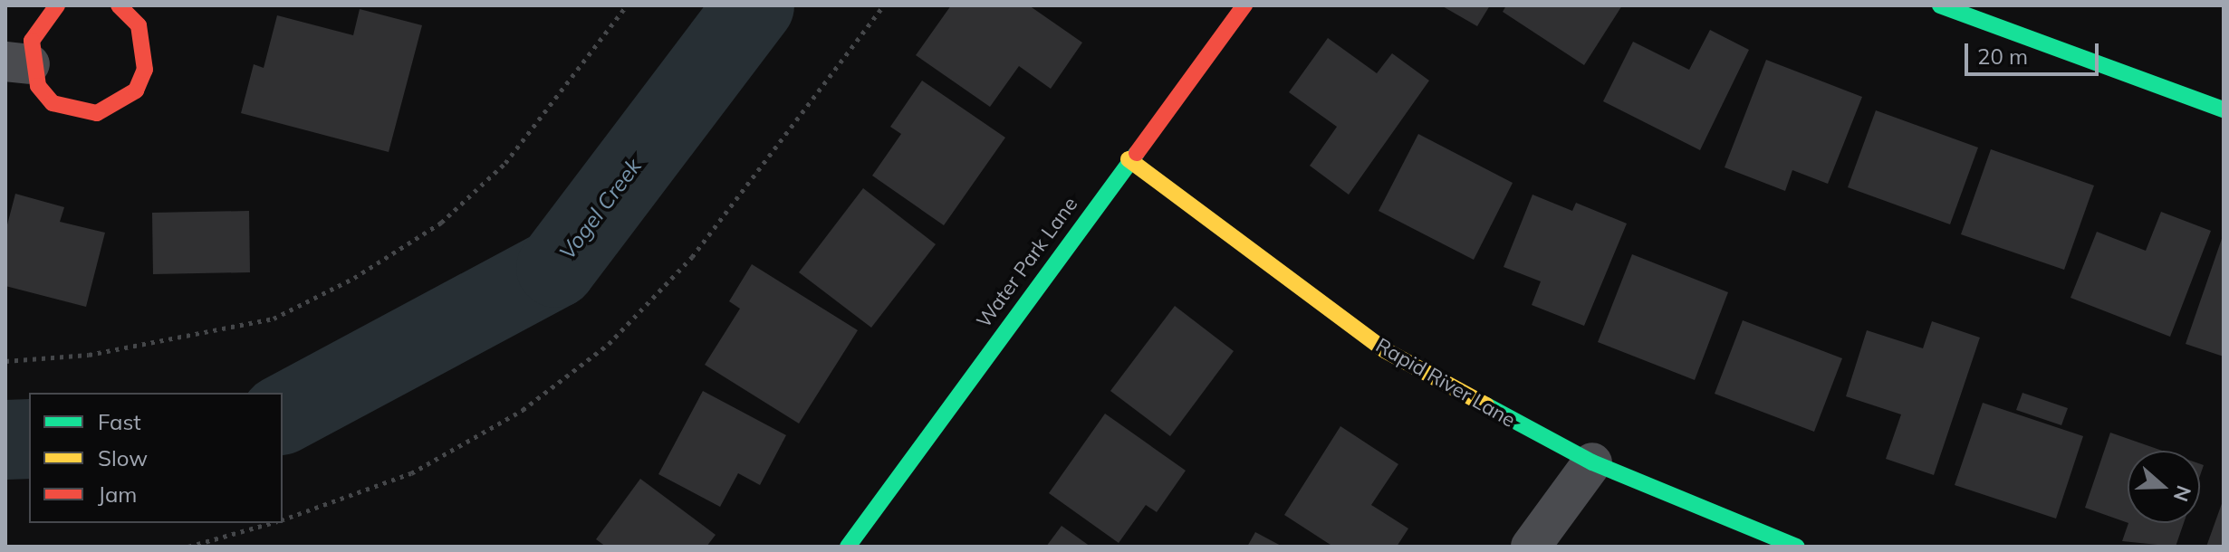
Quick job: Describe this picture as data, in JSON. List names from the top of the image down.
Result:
{
  "streets": {
    "street": ["Water Park Lane", "Rapid River Lane"]
  },
  "crossings": [
    ["Water Park Lane", "Rapid River Lane"]
  ],
  "water": ["Vogel Creek"],
  "legend": ["Fast", "Slow", "Jam"],
  "scale_bar": "20 m",
  "north": "right"
}
